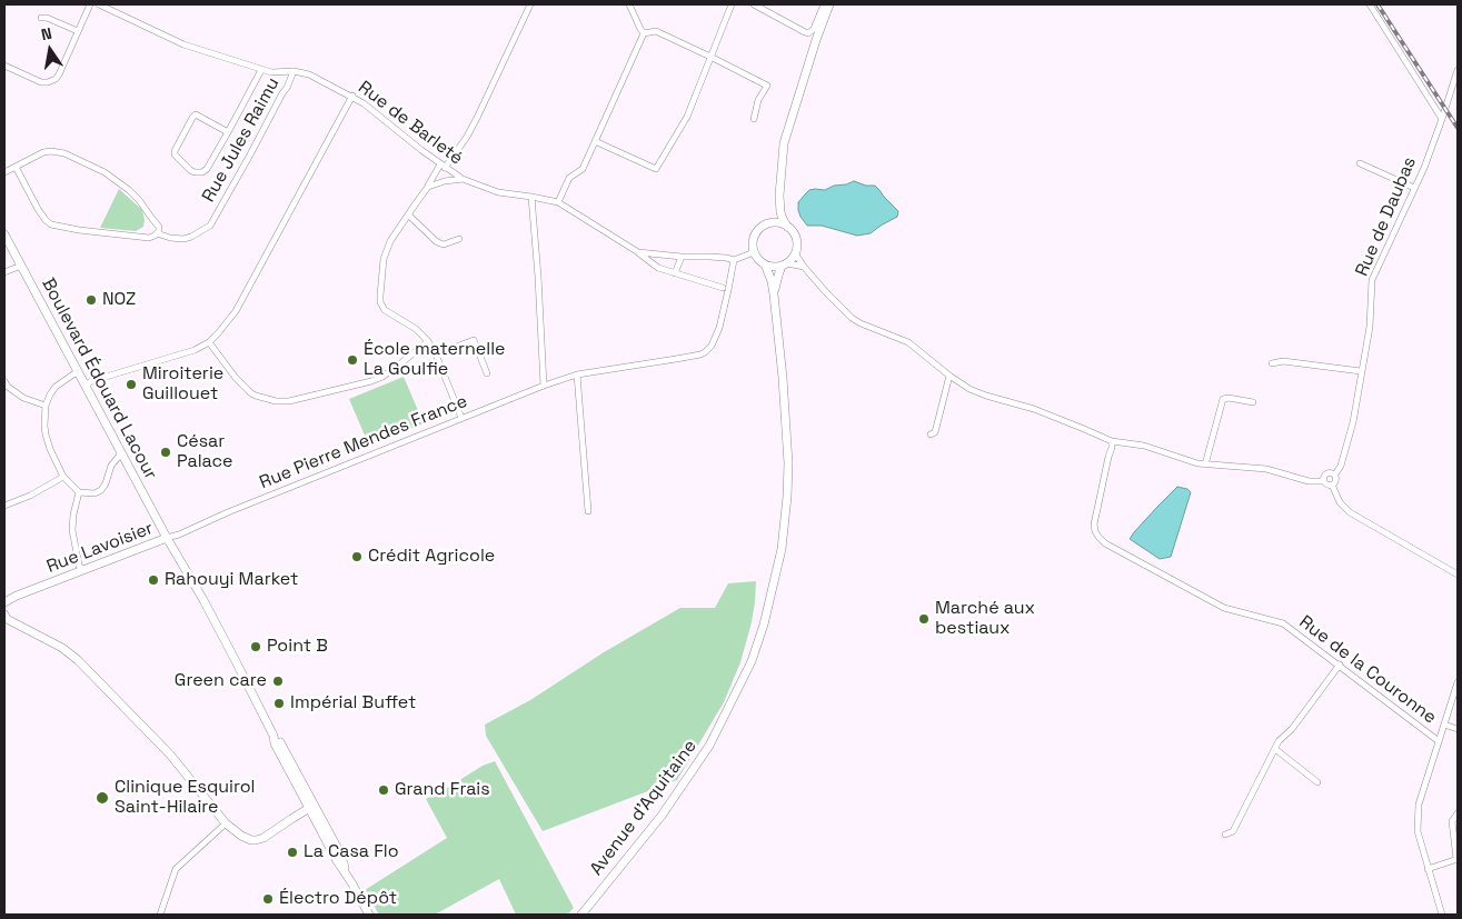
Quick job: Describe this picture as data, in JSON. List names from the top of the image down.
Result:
{
  "streets": {
    "street": [
      "Rue de Barleté",
      "Rue Jules Raimu",
      "Rue de Daubas",
      "Boulevard Édouard Lacour",
      "Rue Pierre Mendes France",
      "Rue Lavoisier",
      "Rue de la Couronne",
      "Avenue d'Aquitaine"
    ]
  },
  "crossings": [
    ["Rue de Barleté", "Rue Jules Raimu"],
    ["Rue de Barleté", "Rue Pierre Mendes France"],
    ["Rue de Barleté", "Avenue d'Aquitaine"],
    ["Boulevard Édouard Lacour", "Rue Pierre Mendes France"],
    ["Boulevard Édouard Lacour", "Rue Lavoisier"],
    ["Rue Pierre Mendes France", "Rue Lavoisier"]
  ],
  "places": [
    "NOZ",
    "École maternelle La Goulfie",
    "Miroiterie Guillouet",
    "César Palace",
    "Crédit Agricole",
    "Rahouyi Market",
    "Marché aux bestiaux",
    "Point B",
    "Green care",
    "Impérial Buffet",
    "Grand Frais",
    "Clinique Esquirol Saint-Hilaire",
    "La Casa Flo",
    "Électro Dépôt"
  ],
  "north": "top"
}
